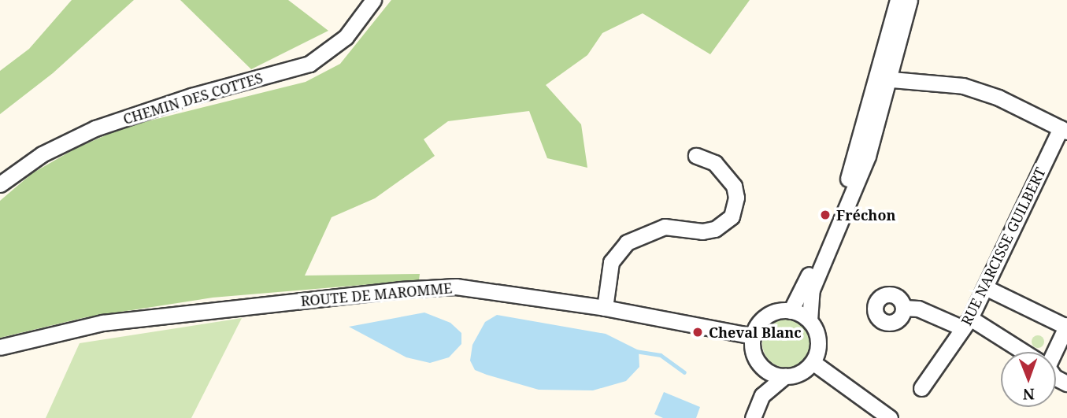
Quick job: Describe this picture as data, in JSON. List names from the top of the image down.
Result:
{
  "streets": {
    "street": ["CHEMIN DES COTTES", "RUE NARCISSE GUILBERT", "ROUTE DE MAROMME"]
  },
  "places": ["Fréchon", "Cheval Blanc"],
  "north": "bottom"
}
